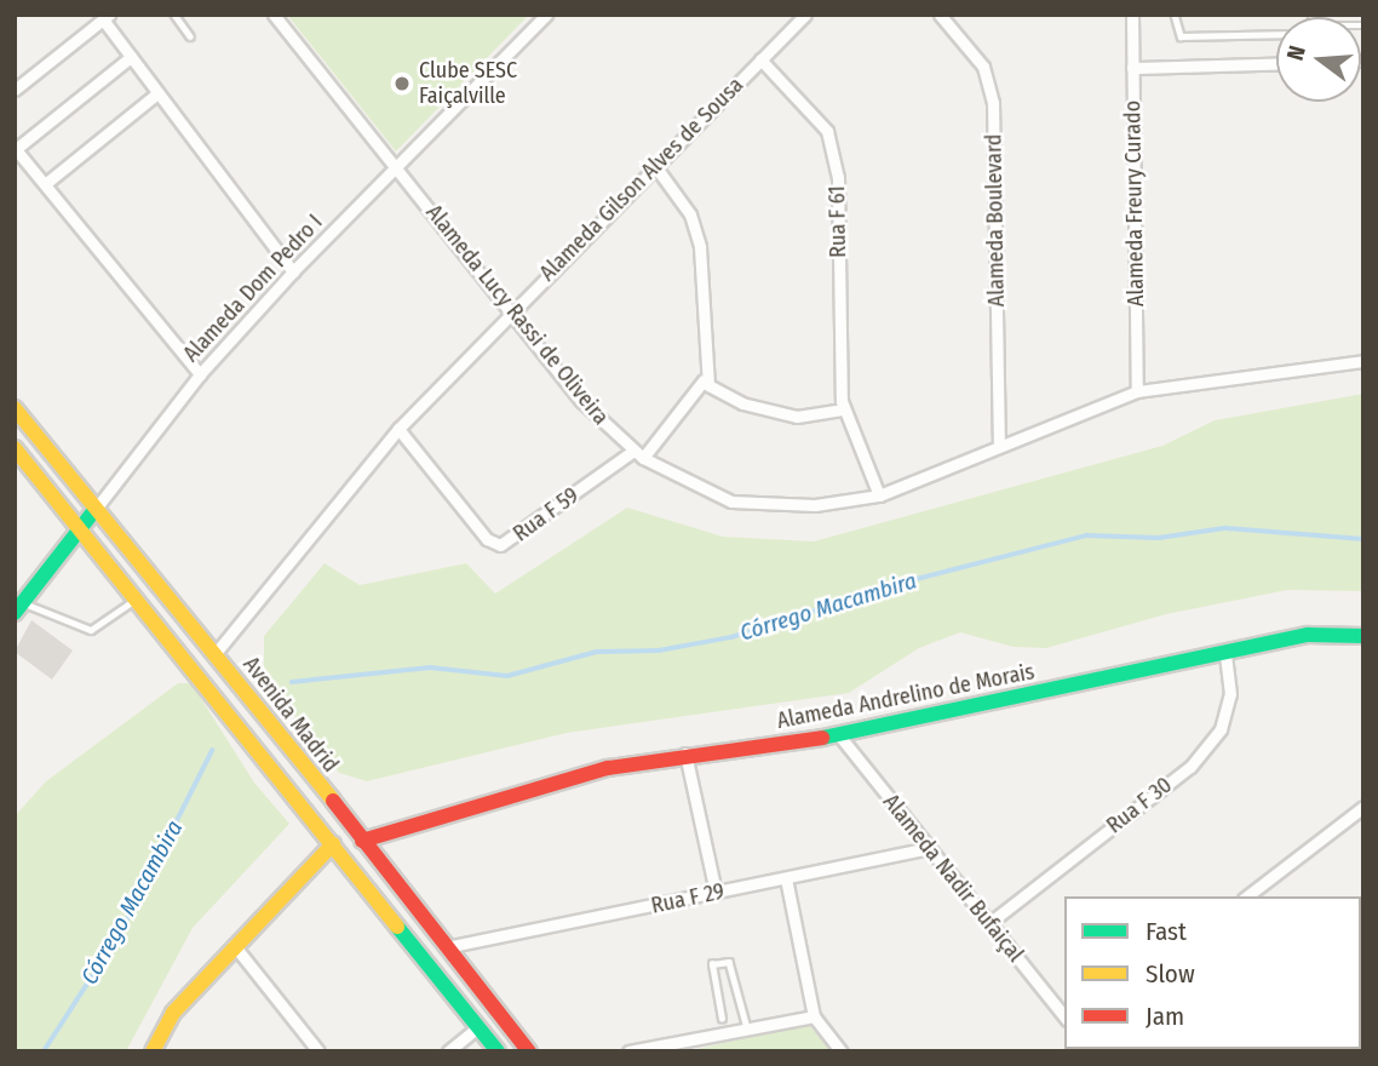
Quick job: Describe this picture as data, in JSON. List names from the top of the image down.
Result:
{
  "streets": {
    "main road": ["Alameda Dom Pedro I", "Alameda Andrelino de Morais", "Avenida Madrid"],
    "street": [
      "Alameda Gilson Alves de Sousa",
      "Alameda Freury Curado",
      "Alameda Boulevard",
      "Rua F 61",
      "Alameda Lucy Rassi de Oliveira",
      "Rua F 59",
      "Rua F 30",
      "Alameda Nadir Bufaiçal",
      "Rua F 29"
    ]
  },
  "crossings": [
    ["Alameda Gilson Alves de Sousa", "Rua F 61"],
    ["Alameda Gilson Alves de Sousa", "Alameda Lucy Rassi de Oliveira"],
    ["Alameda Gilson Alves de Sousa", "Rua F 59"],
    ["Alameda Gilson Alves de Sousa", "Avenida Madrid"],
    ["Alameda Freury Curado", "Alameda Lucy Rassi de Oliveira"],
    ["Alameda Boulevard", "Alameda Lucy Rassi de Oliveira"],
    ["Rua F 61", "Alameda Lucy Rassi de Oliveira"],
    ["Alameda Dom Pedro I", "Alameda Lucy Rassi de Oliveira"],
    ["Alameda Dom Pedro I", "Avenida Madrid"],
    ["Alameda Lucy Rassi de Oliveira", "Rua F 59"],
    ["Alameda Andrelino de Morais", "Avenida Madrid"],
    ["Alameda Andrelino de Morais", "Rua F 30"],
    ["Alameda Andrelino de Morais", "Alameda Nadir Bufaiçal"],
    ["Avenida Madrid", "Rua F 29"],
    ["Rua F 30", "Alameda Nadir Bufaiçal"],
    ["Alameda Nadir Bufaiçal", "Rua F 29"]
  ],
  "water": ["Córrego Macambira"],
  "places": ["Clube SESC Faiçalville"],
  "legend": ["Fast", "Slow", "Jam"],
  "north": "left"
}
